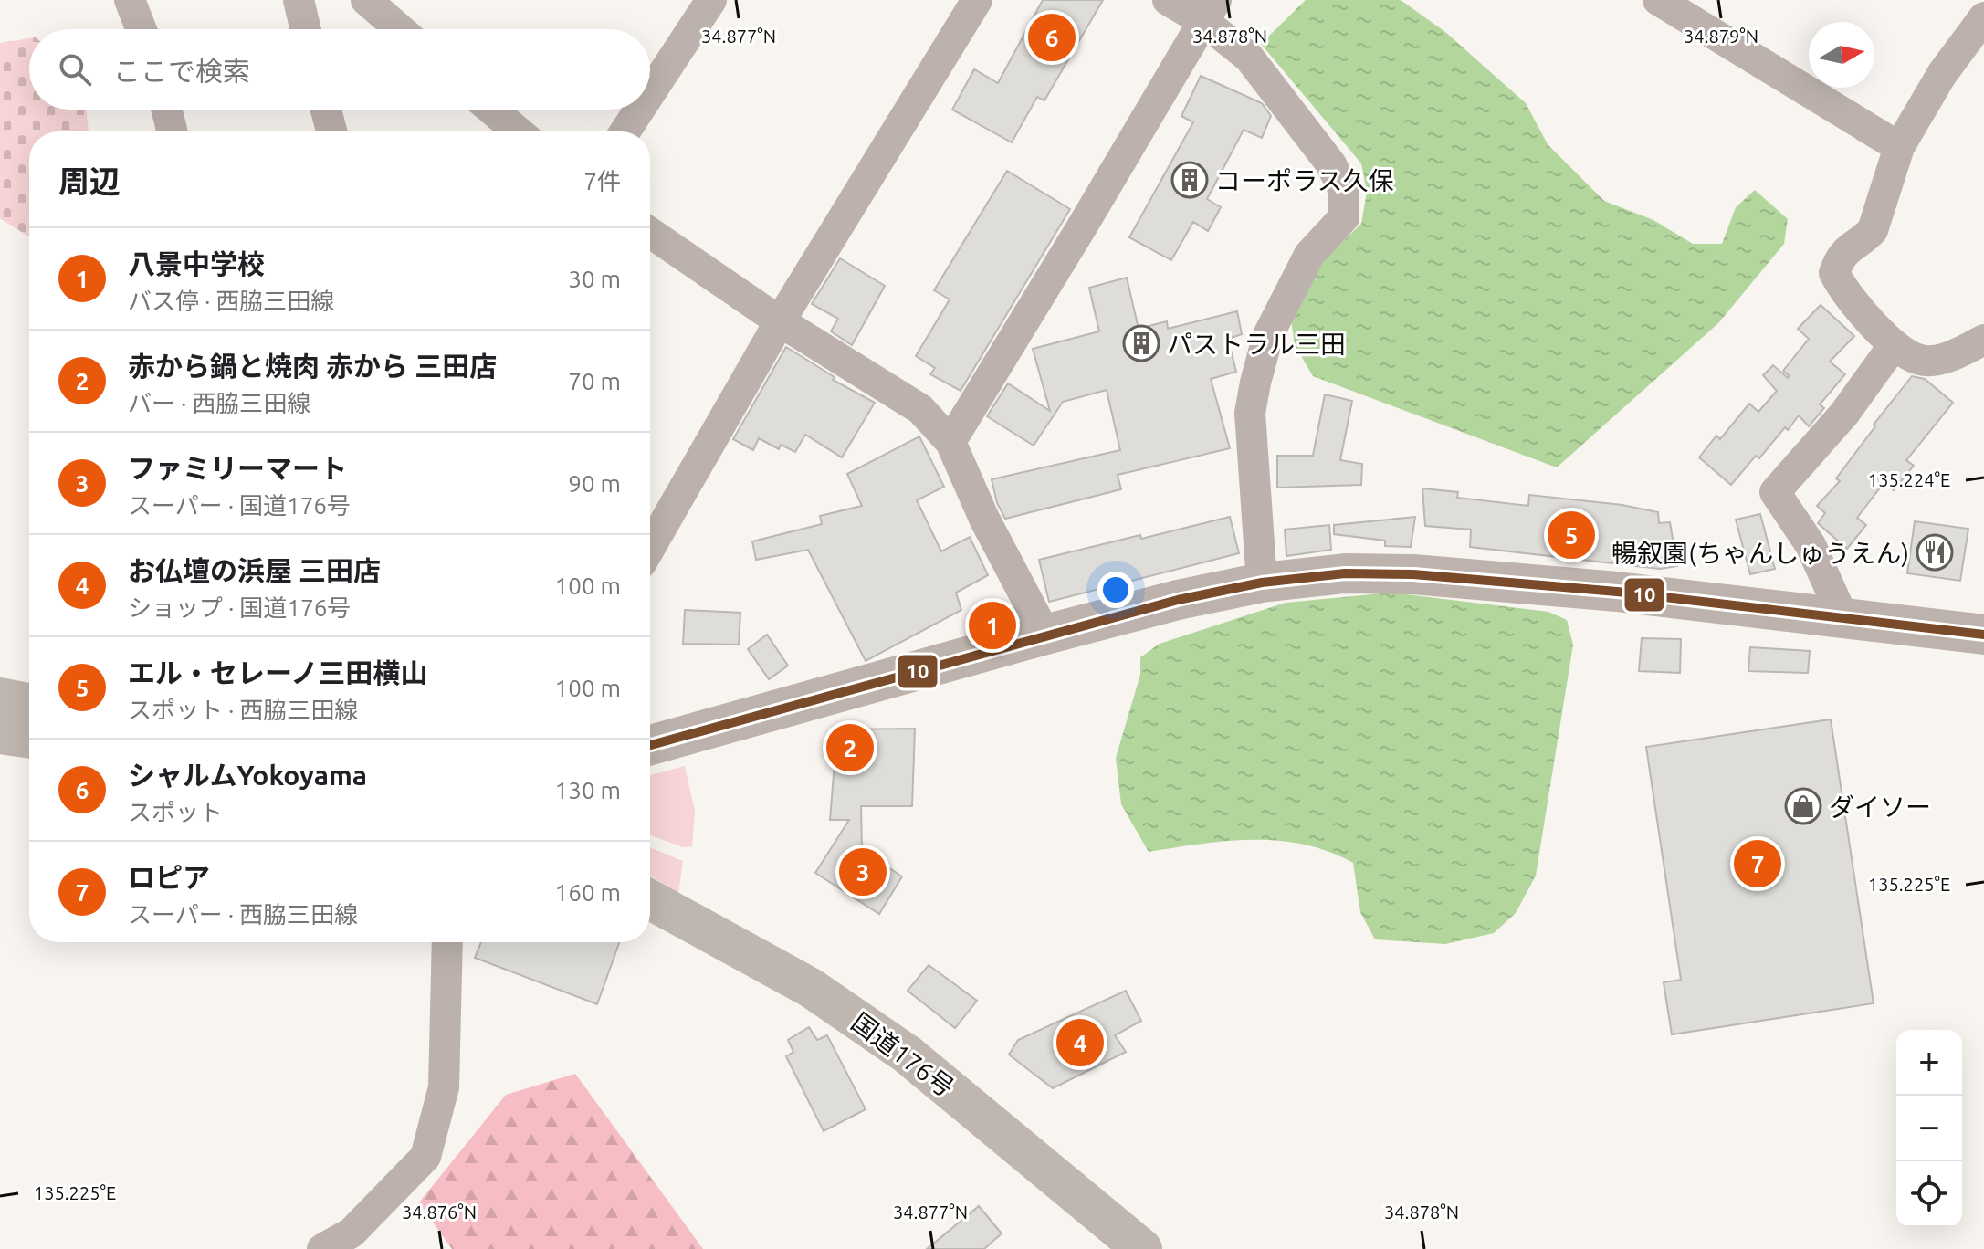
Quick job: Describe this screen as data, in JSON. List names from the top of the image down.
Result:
{
  "streets": {
    "highway": ["国道176号"]
  },
  "places": {
    "building": ["コーポラス久保", "パストラル三田"],
    "restaurant": ["暢叙園(ちゃんしゅうえん)"],
    "shop": ["ダイソー"]
  },
  "lines": ["transit line 10"],
  "north": "right",
  "page": {
    "pins": [
      "6",
      "5",
      "1",
      "2",
      "7",
      "3",
      "4"
    ],
    "search": "ここで検索",
    "heading": ["周辺", "7件"],
    "list": [
      {
        "mark": "1",
        "name": "八景中学校",
        "note": "バス停 · 西脇三田線",
        "value": "30 m"
      },
      {
        "mark": "2",
        "name": "赤から鍋と焼肉 赤から 三田店",
        "note": "バー · 西脇三田線",
        "value": "70 m"
      },
      {
        "mark": "3",
        "name": "ファミリーマート",
        "note": "スーパー · 国道176号",
        "value": "90 m"
      },
      {
        "mark": "4",
        "name": "お仏壇の浜屋 三田店",
        "note": "ショップ · 国道176号",
        "value": "100 m"
      },
      {
        "mark": "5",
        "name": "エル・セレーノ三田横山",
        "note": "スポット · 西脇三田線",
        "value": "100 m"
      },
      {
        "mark": "6",
        "name": "シャルムYokoyama",
        "note": "スポット",
        "value": "130 m"
      },
      {
        "mark": "7",
        "name": "ロピア",
        "note": "スーパー · 西脇三田線",
        "value": "160 m"
      }
    ],
    "map_buttons": ["+", "−"]
  },
  "coordinates": [
    "34.877°N",
    "34.878°N",
    "34.879°N",
    "135.224°E",
    "135.225°E",
    "34.876°N"
  ]
}
